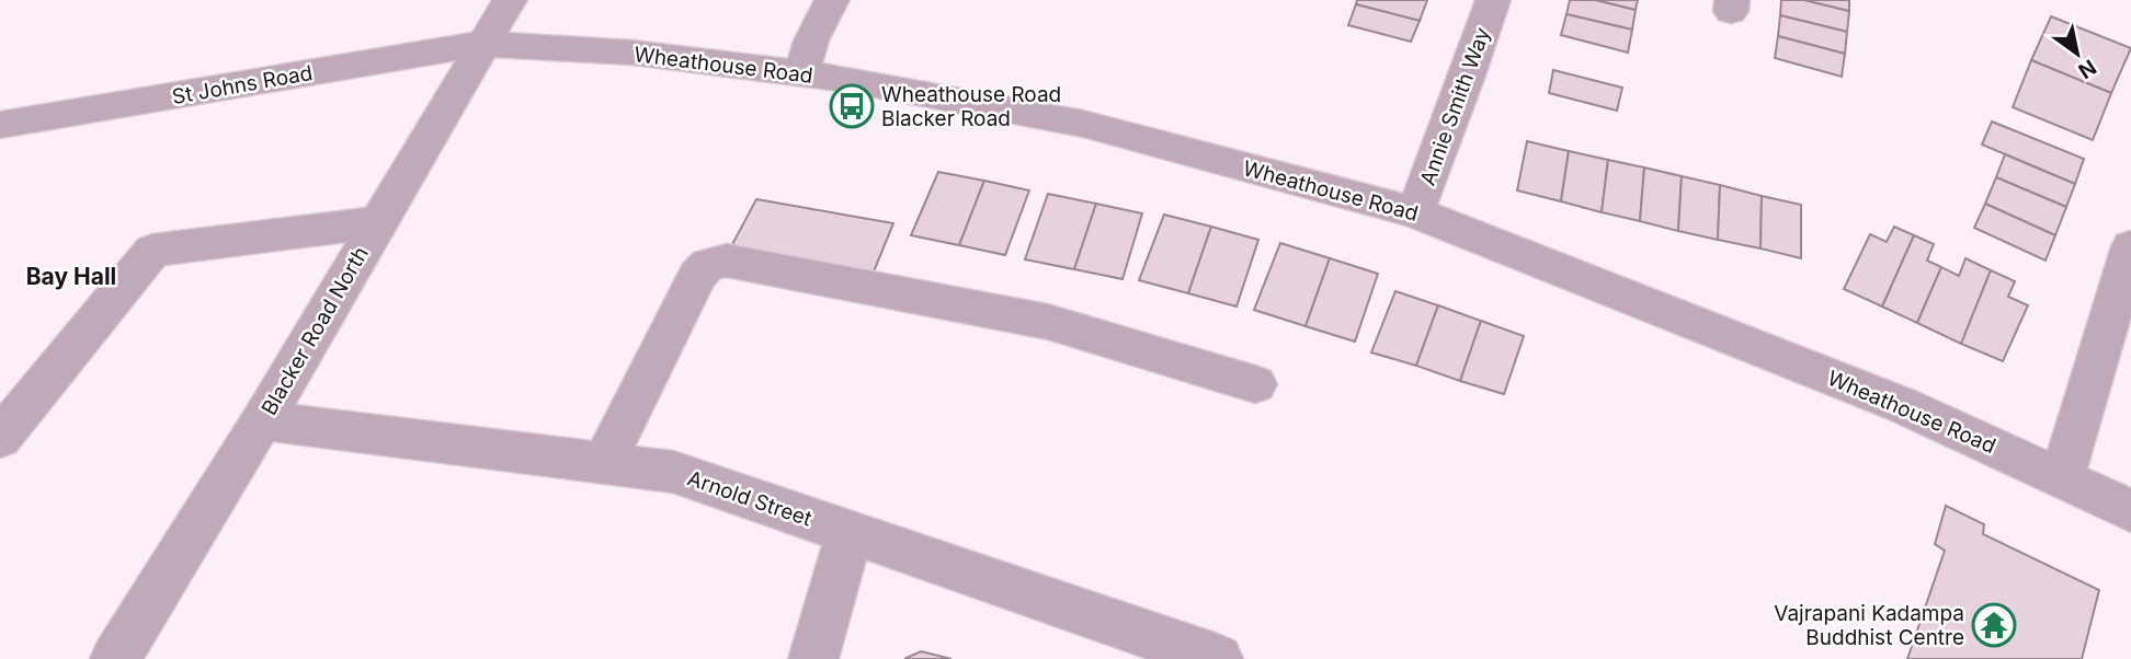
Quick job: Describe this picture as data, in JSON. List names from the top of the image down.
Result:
{
  "streets": {
    "street": [
      "Wheathouse Road",
      "St Johns Road",
      "Annie Smith Way",
      "Blacker Road North",
      "Arnold Street"
    ]
  },
  "crossings": [
    ["Wheathouse Road", "St Johns Road"],
    ["Wheathouse Road", "Annie Smith Way"],
    ["Wheathouse Road", "Blacker Road North"],
    ["St Johns Road", "Blacker Road North"],
    ["Blacker Road North", "Arnold Street"]
  ],
  "districts": ["Bay Hall"],
  "places": {
    "bus stop": ["Wheathouse Road Blacker Road"],
    "temple": ["Vajrapani Kadampa Buddhist Centre"]
  },
  "north": "bottom right"
}
